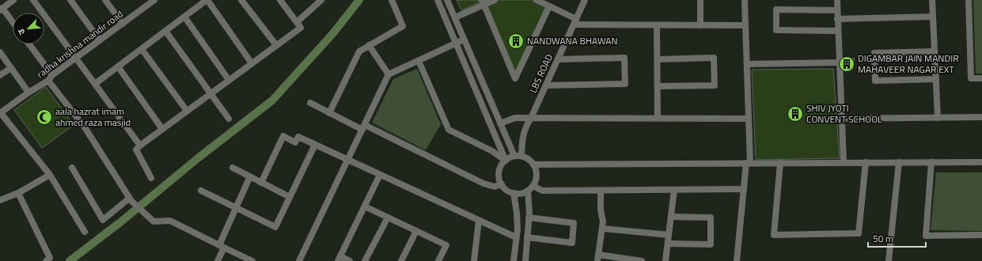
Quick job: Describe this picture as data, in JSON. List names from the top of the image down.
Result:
{
  "streets": {
    "street": ["radha krishna mandir road", "LBS ROAD"]
  },
  "places": {
    "building": ["NANDWANA BHAWAN", "DIGAMBAR JAIN MANDIR MAHAVEER NAGAR EXT", "SHIV JYOTI CONVENT SCHOOL"],
    "mosque": ["aala hazrat imam ahmed raza masjid"]
  },
  "scale_bar": "50 m",
  "north": "bottom left"
}
